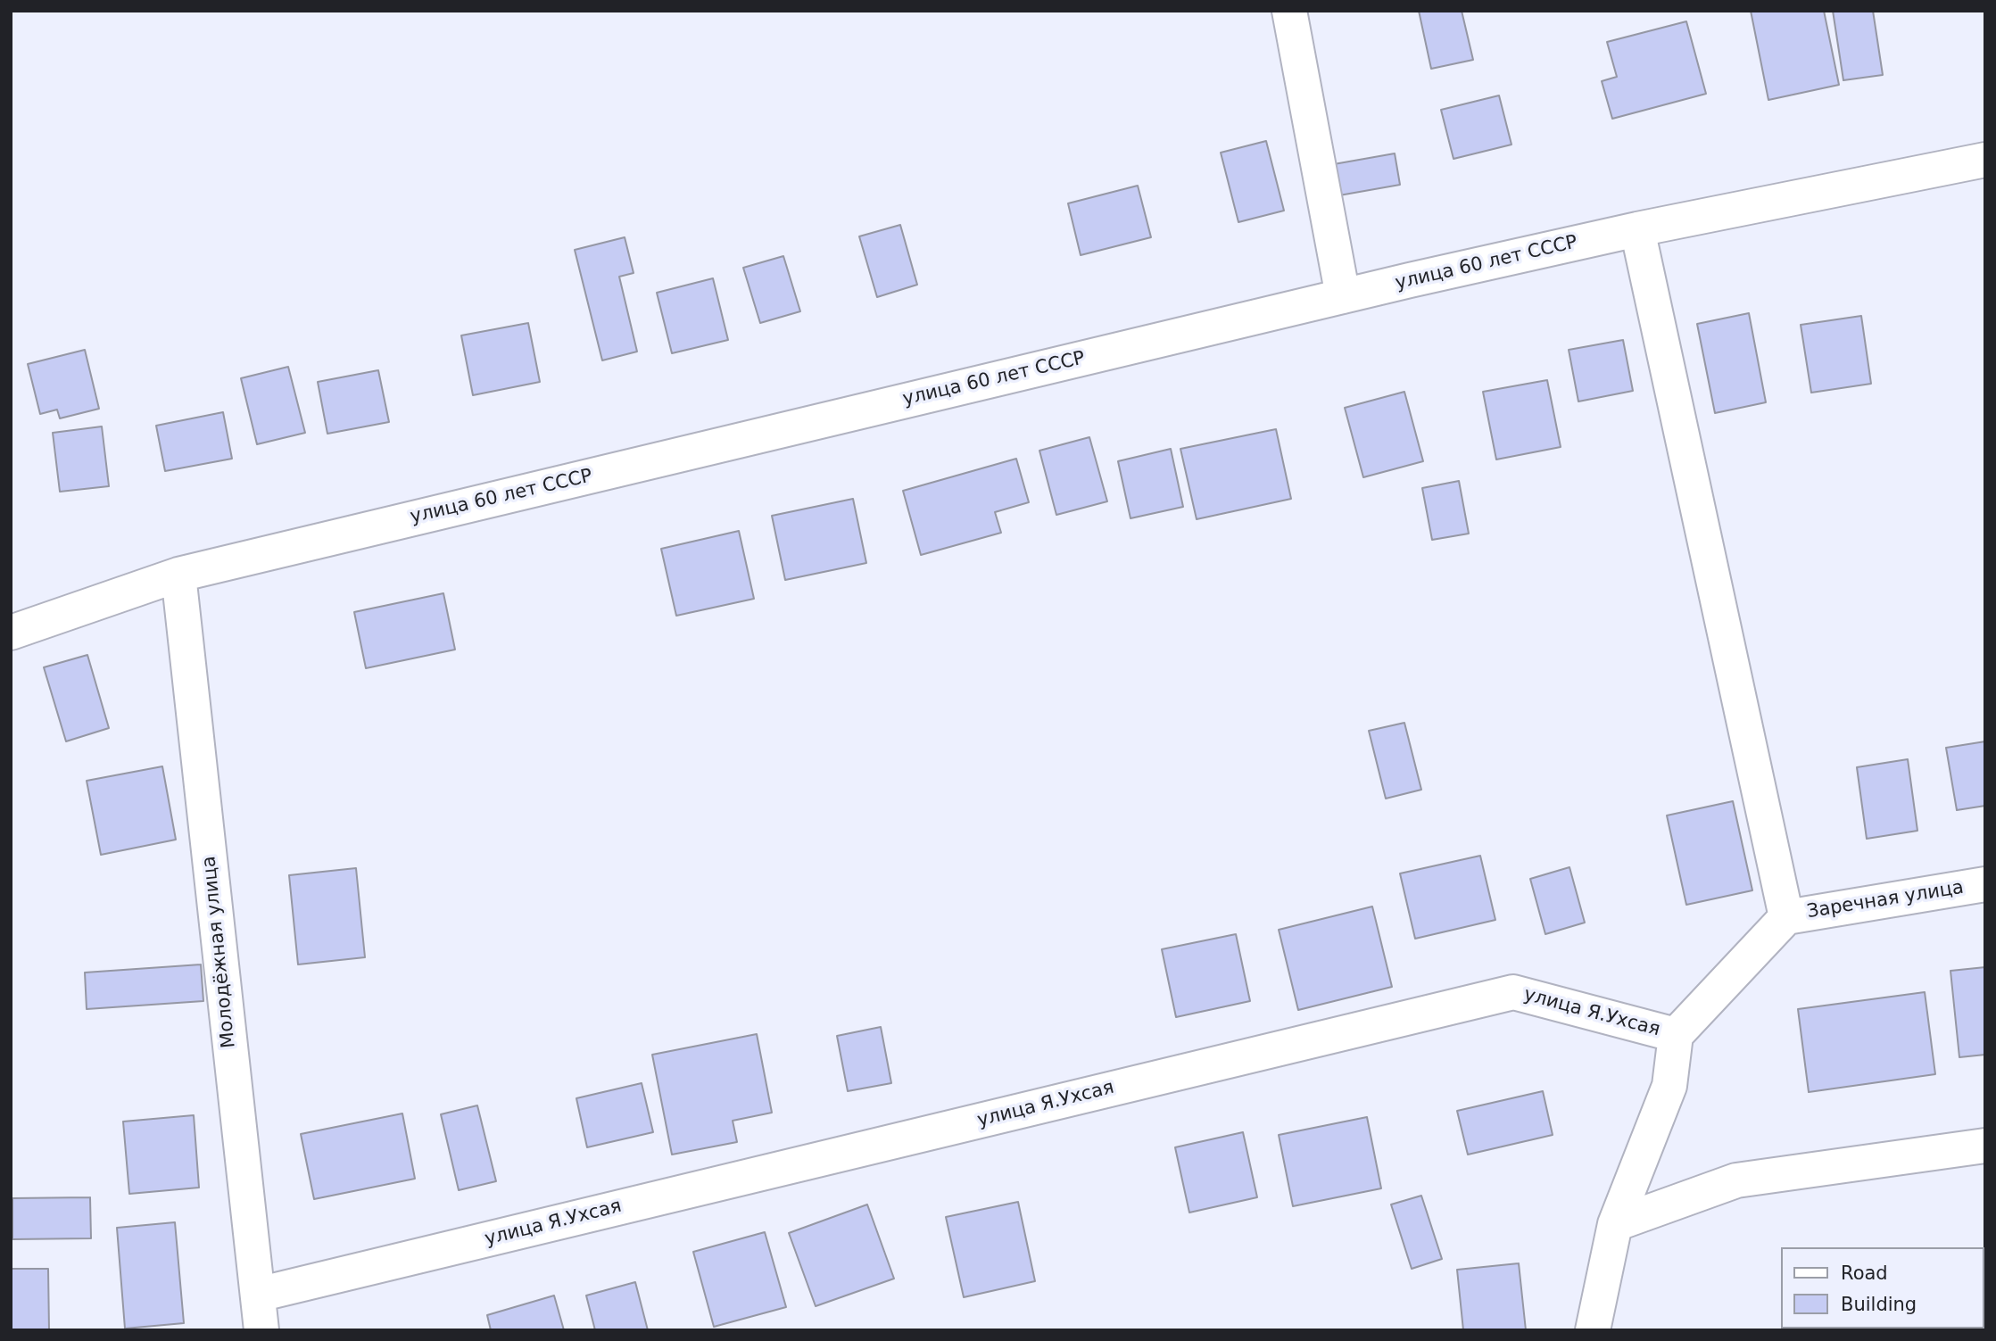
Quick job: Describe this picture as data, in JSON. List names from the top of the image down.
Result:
{
  "streets": {
    "street": [
      "улица 60 лет СССР",
      "Заречная улица",
      "Молодёжная улица",
      "улица Я.Ухсая"
    ]
  },
  "crossings": [
    ["улица 60 лет СССР", "Молодёжная улица"],
    ["Заречная улица", "улица Я.Ухсая"],
    ["Молодёжная улица", "улица Я.Ухсая"]
  ],
  "legend": ["Road", "Building"]
}
